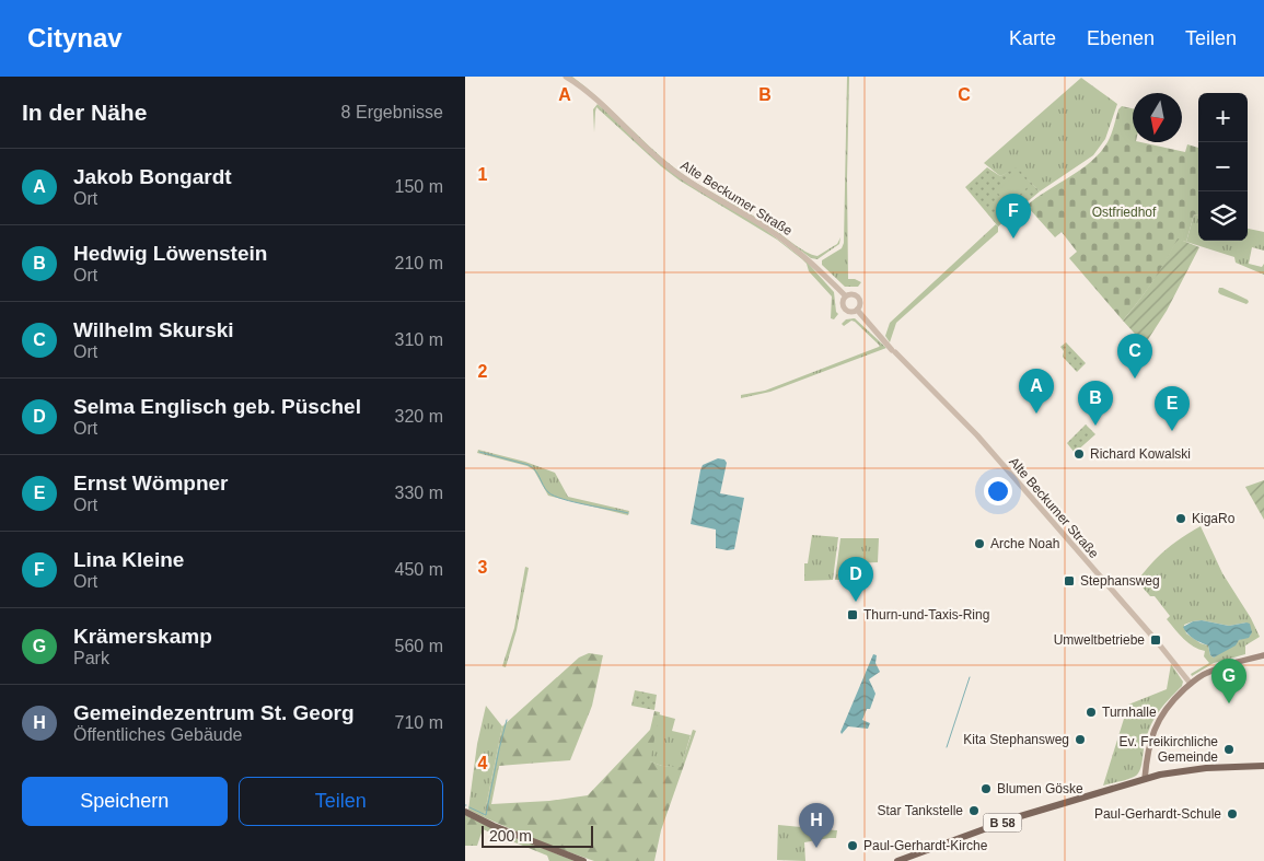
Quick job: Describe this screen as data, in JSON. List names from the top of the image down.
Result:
{
  "streets": {
    "main road": ["B 58"],
    "street": ["Alte Beckumer Straße"]
  },
  "parks": ["Ostfriedhof"],
  "places": {
    "other": [
      "Richard Kowalski",
      "KigaRo",
      "Arche Noah",
      "Turnhalle",
      "Kita Stephansweg",
      "Ev. Freikirchliche Gemeinde",
      "Blumen Göske",
      "Star Tankstelle",
      "Paul-Gerhardt-Schule",
      "Paul-Gerhardt-Kirche"
    ],
    "transit": ["Stephansweg", "Thurn-und-Taxis-Ring", "Umweltbetriebe"]
  },
  "scale_bar": "200 m",
  "north": "bottom",
  "page": {
    "header": "Citynav",
    "nav": ["Karte", "Ebenen", "Teilen"],
    "heading": ["In der Nähe", "8 Ergebnisse"],
    "map_buttons": ["+", "−"],
    "list": [
      {
        "mark": "A",
        "name": "Jakob Bongardt",
        "note": "Ort",
        "value": "150 m"
      },
      {
        "mark": "B",
        "name": "Hedwig Löwenstein",
        "note": "Ort",
        "value": "210 m"
      },
      {
        "mark": "C",
        "name": "Wilhelm Skurski",
        "note": "Ort",
        "value": "310 m"
      },
      {
        "mark": "D",
        "name": "Selma Englisch geb. Püschel",
        "note": "Ort",
        "value": "320 m"
      },
      {
        "mark": "E",
        "name": "Ernst Wömpner",
        "note": "Ort",
        "value": "330 m"
      },
      {
        "mark": "F",
        "name": "Lina Kleine",
        "note": "Ort",
        "value": "450 m"
      },
      {
        "mark": "G",
        "name": "Krämerskamp",
        "note": "Park",
        "value": "560 m"
      },
      {
        "mark": "H",
        "name": "Gemeindezentrum St. Georg",
        "note": "Öffentliches Gebäude",
        "value": "710 m"
      }
    ],
    "pins": [
      "F",
      "C",
      "A",
      "B",
      "E",
      "D",
      "G",
      "H"
    ],
    "buttons": ["Speichern", "Teilen"],
    "scale": "200 m"
  },
  "grid": {
    "columns": ["A", "B", "C"],
    "rows": [
      "1",
      "2",
      "3",
      "4"
    ]
  }
}
